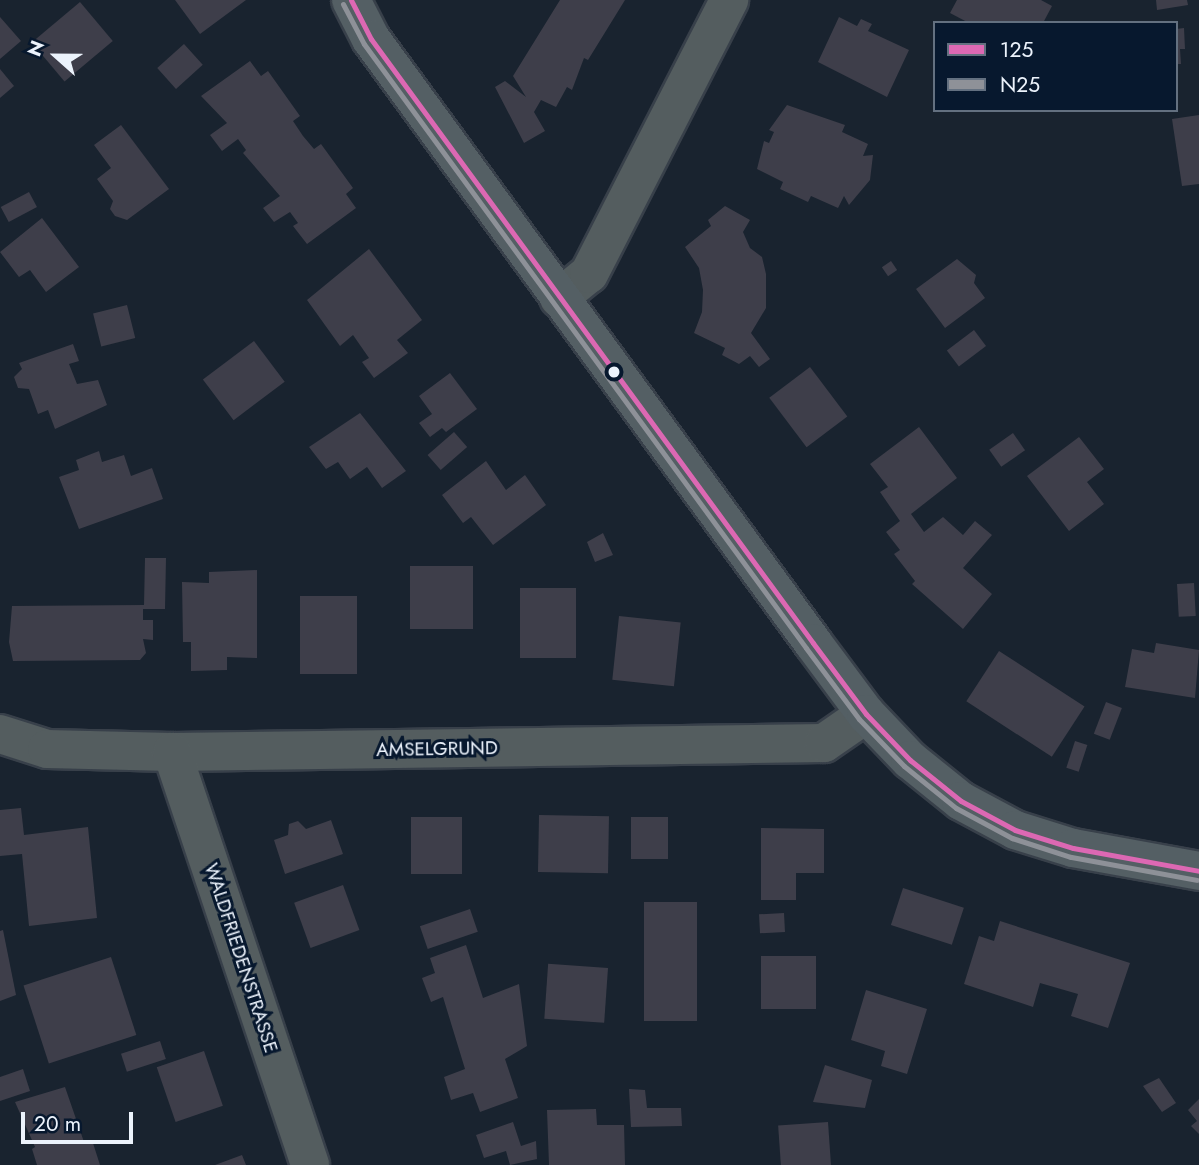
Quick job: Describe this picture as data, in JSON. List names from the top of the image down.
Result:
{
  "streets": {
    "street": ["AMSELGRUND", "WALDFRIEDENSTRASSE"]
  },
  "crossings": [
    ["AMSELGRUND", "WALDFRIEDENSTRASSE"]
  ],
  "lines": ["transit line 125", "transit line N25"],
  "legend": ["125", "N25"],
  "scale_bar": "20 m",
  "north": "left"
}
